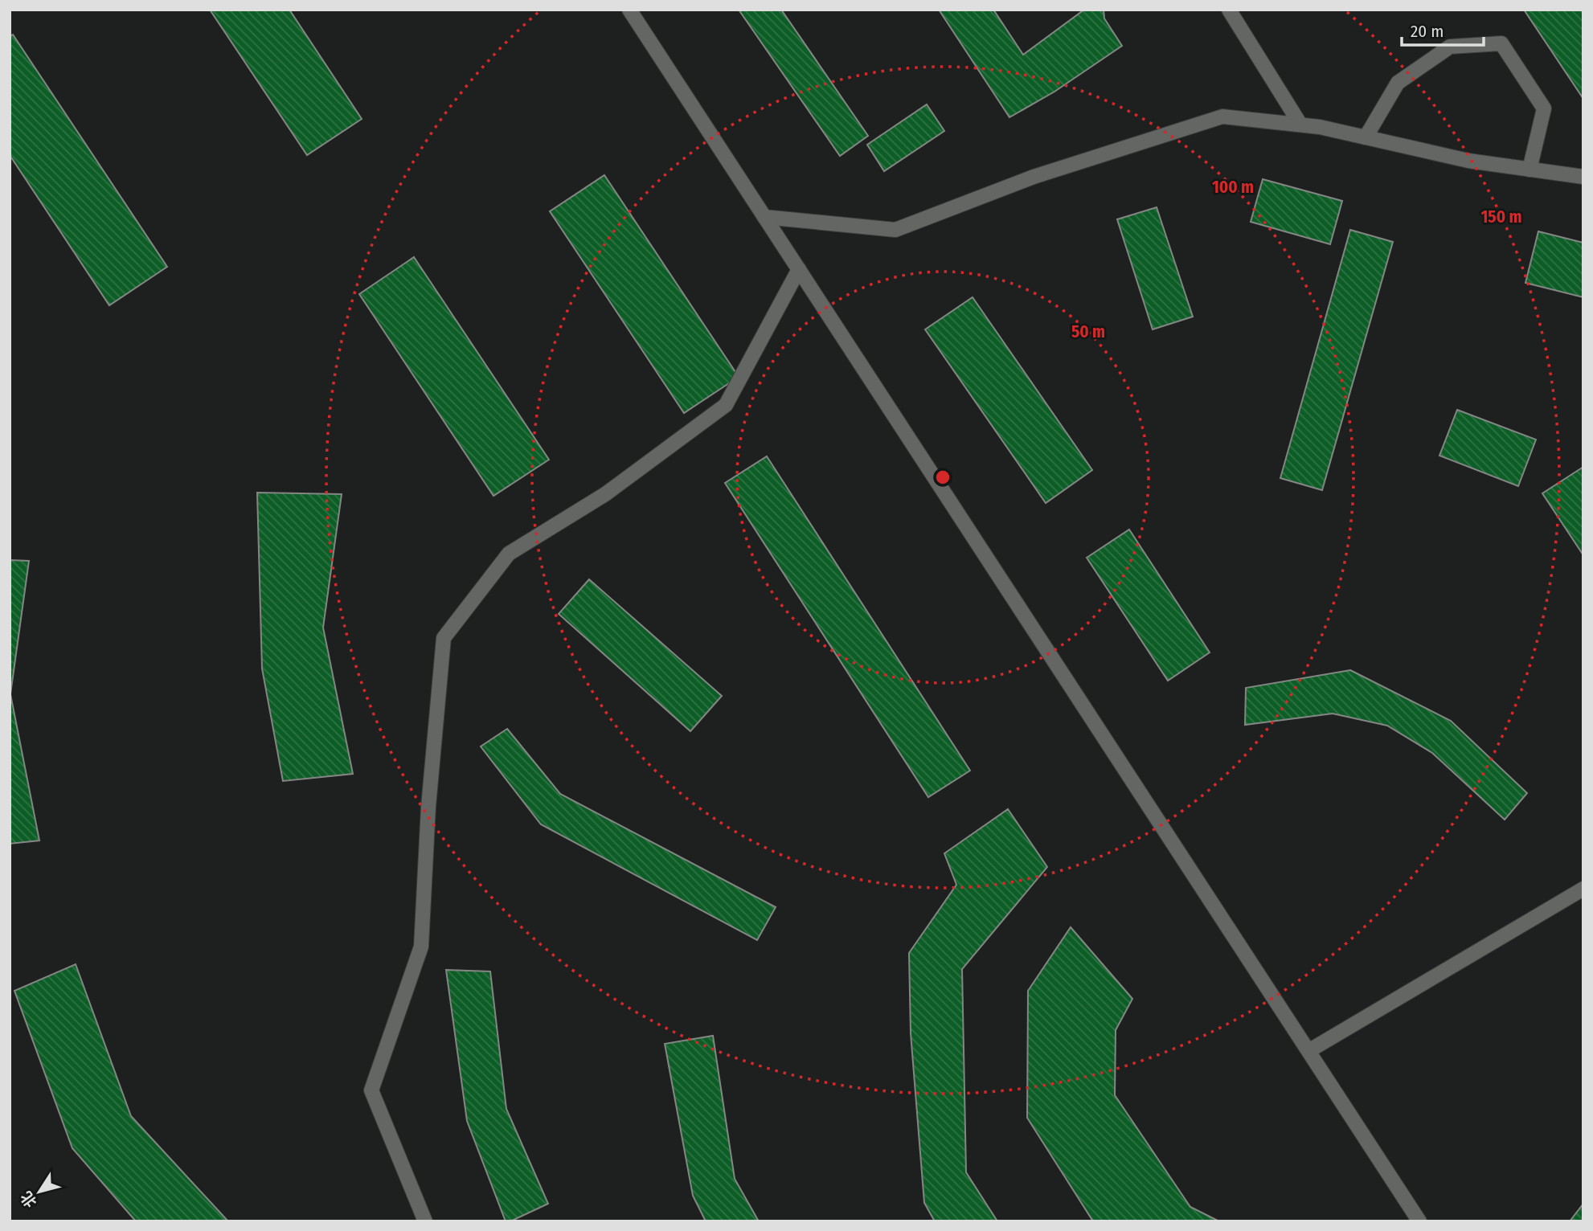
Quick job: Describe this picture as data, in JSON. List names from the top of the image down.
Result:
{
  "scale_bar": "20 m",
  "north": "bottom left",
  "rings": ["100 m", "150 m", "50 m"]
}
